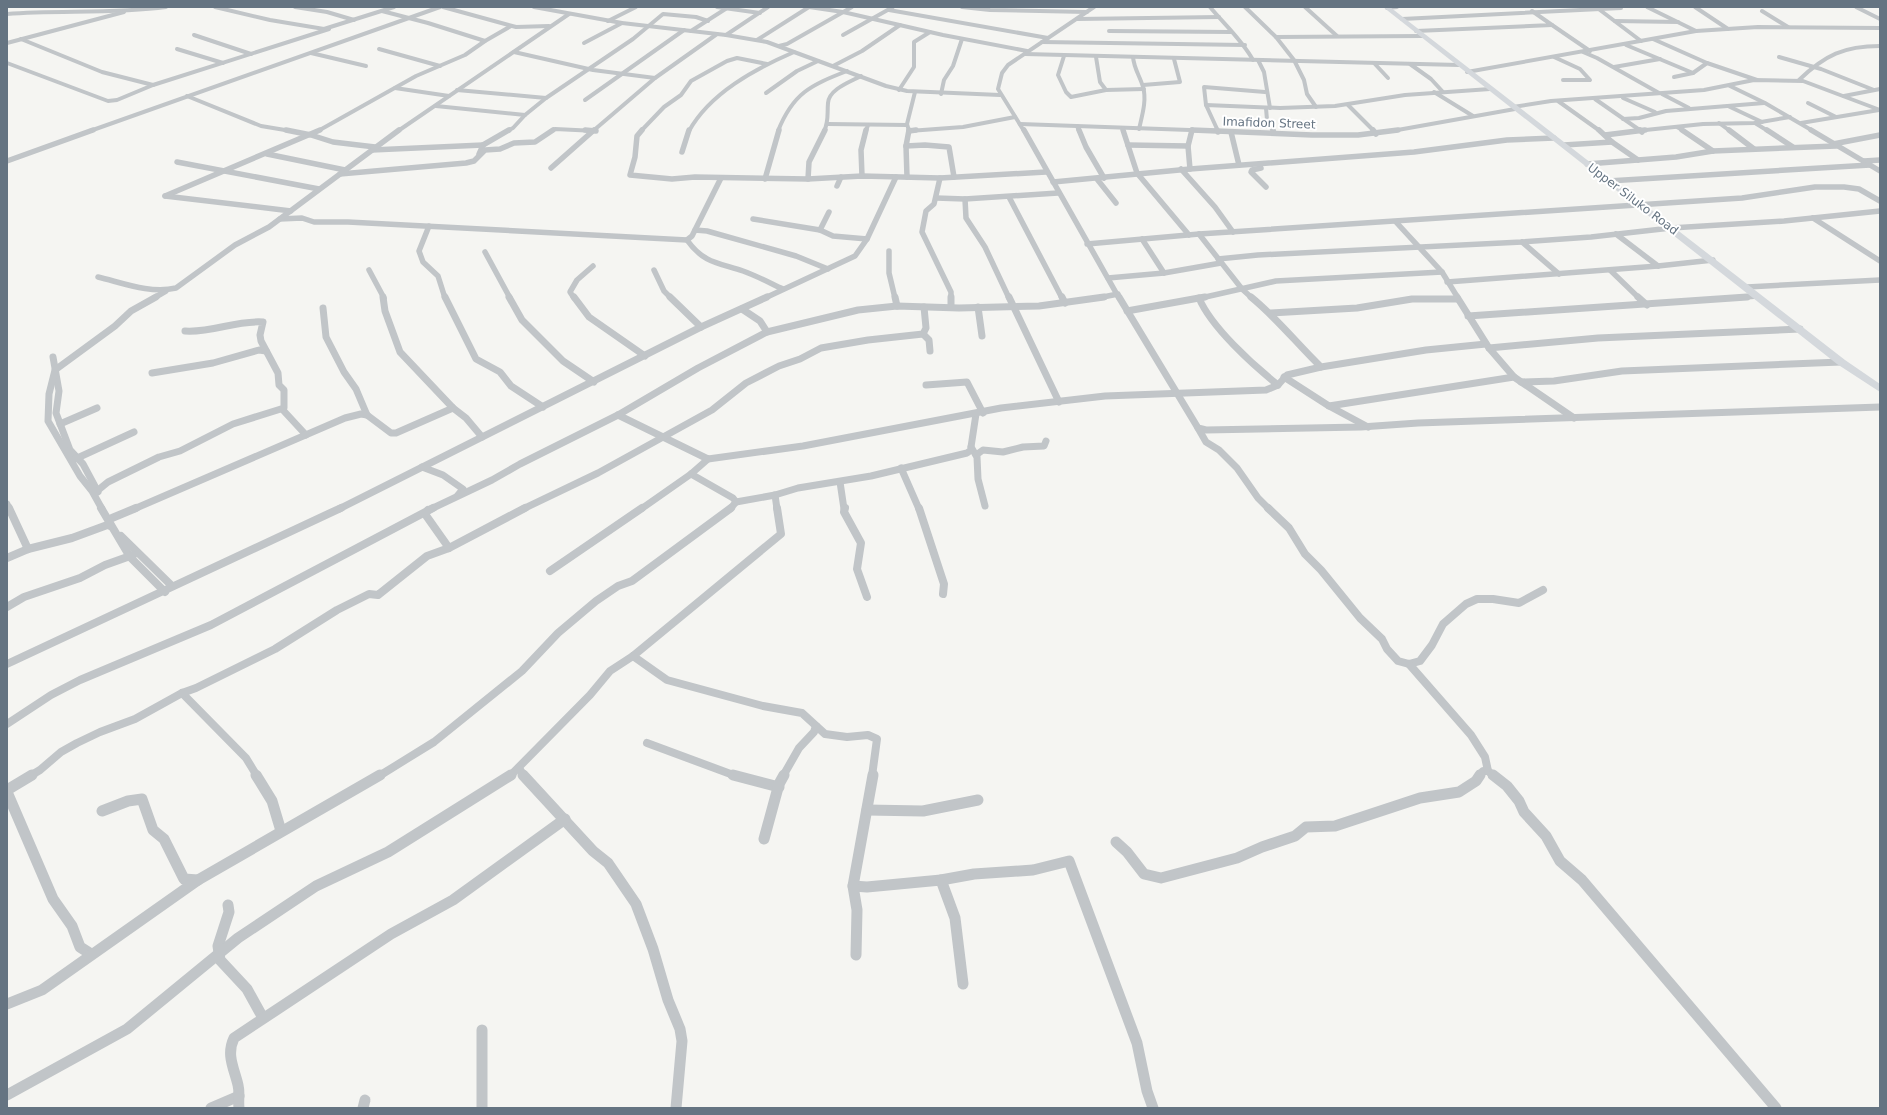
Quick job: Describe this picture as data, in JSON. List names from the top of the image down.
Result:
{
  "streets": {
    "main road": ["Upper Siluko Road"],
    "street": ["Imafidon Street"]
  },
  "crossings": [
    ["Imafidon Street", "Upper Siluko Road"]
  ]
}
